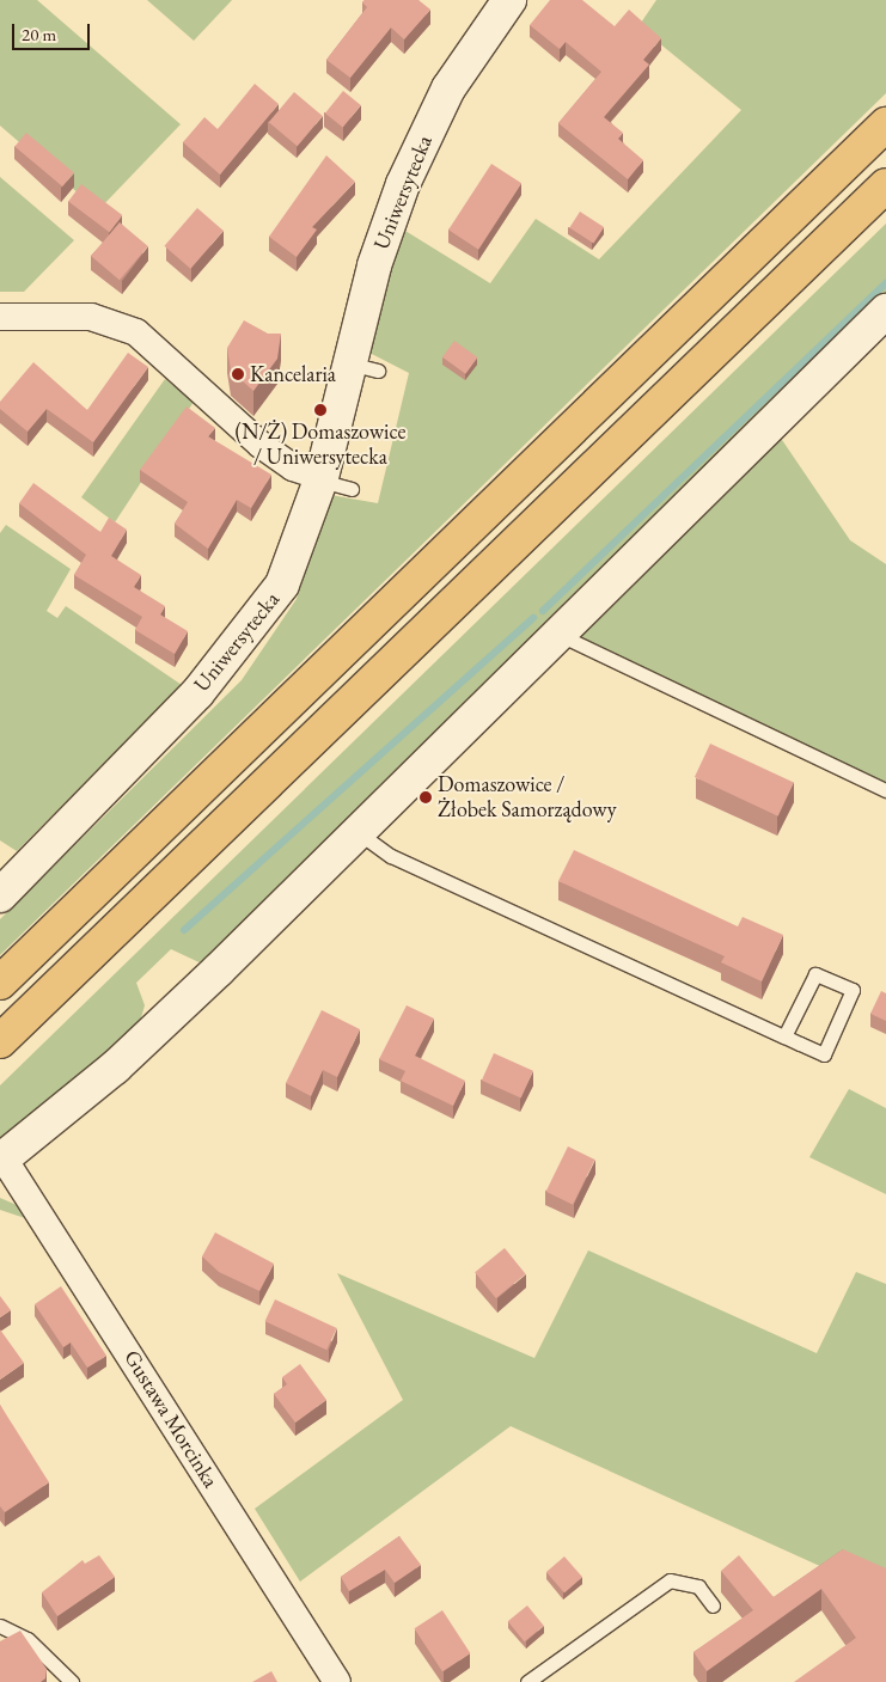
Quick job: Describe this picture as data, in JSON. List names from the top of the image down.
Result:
{
  "streets": {
    "street": ["Uniwersytecka", "Gustawa Morcinka"]
  },
  "places": ["Kancelaria", "(N/Ż) Domaszowice / Uniwersytecka", "Domaszowice / Żłobek Samorządowy"],
  "scale_bar": "20 m"
}
